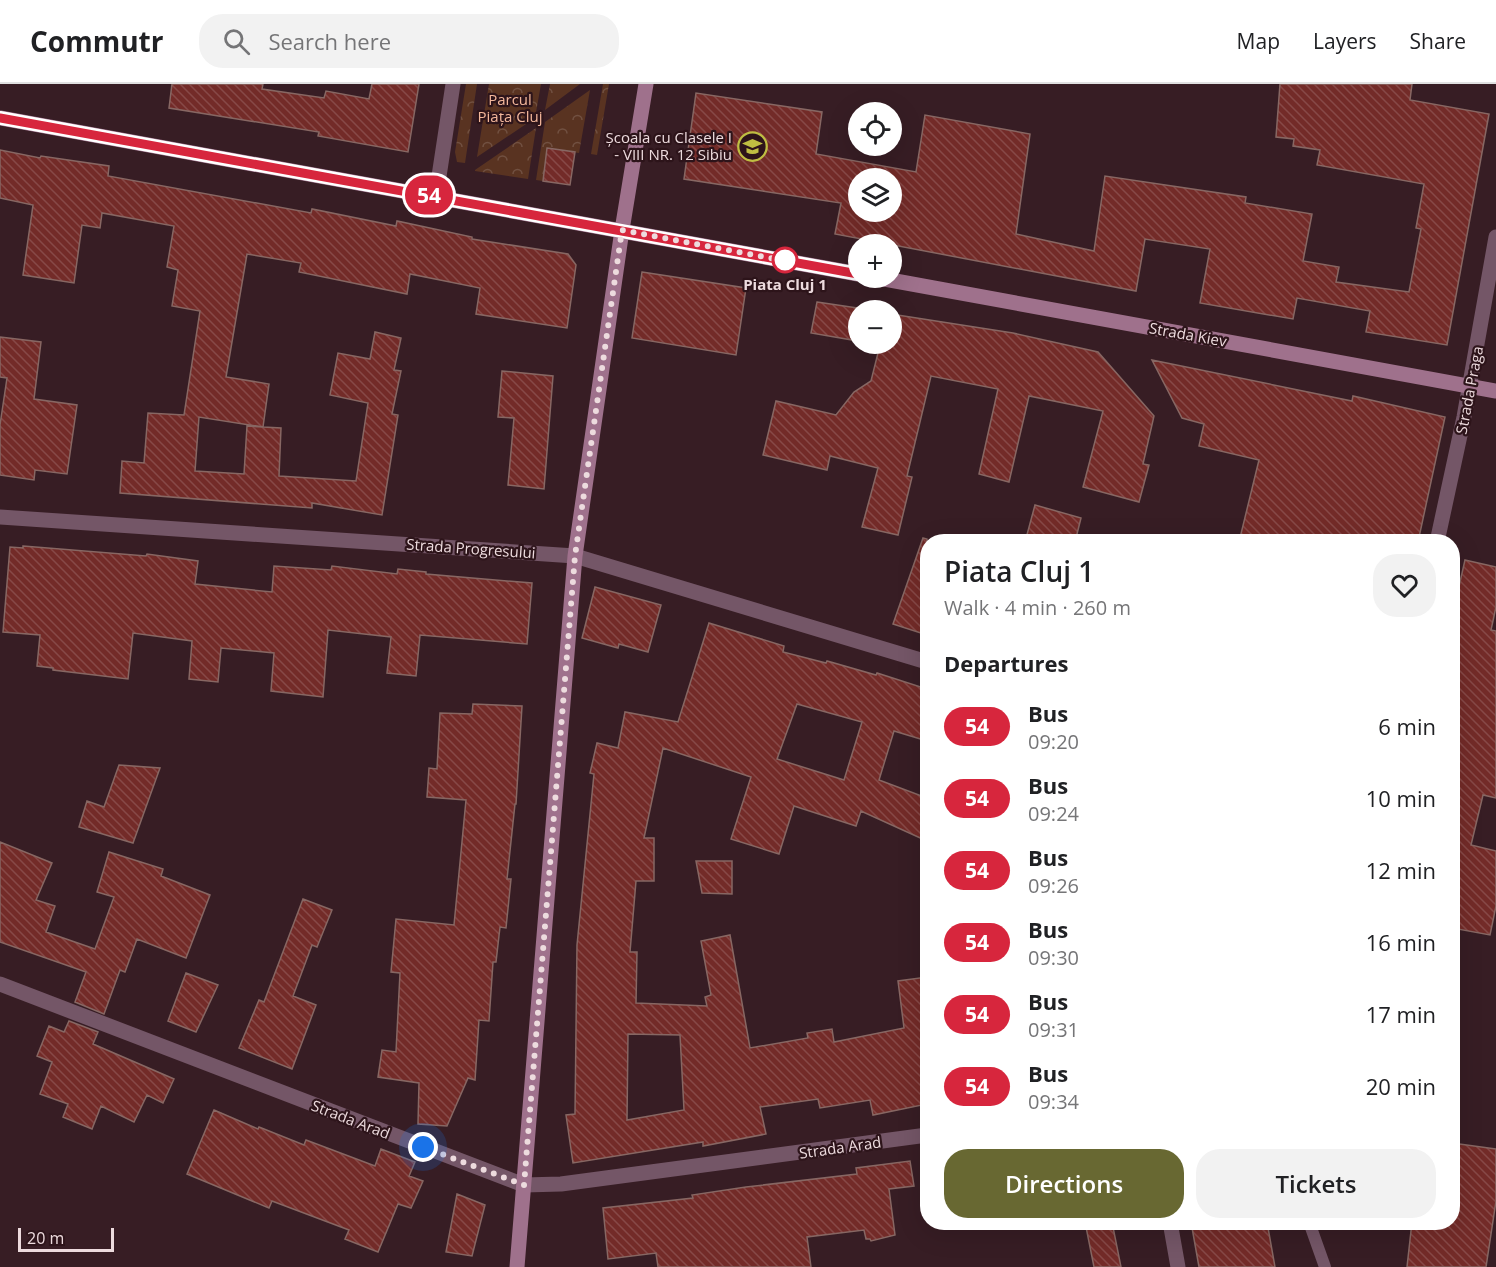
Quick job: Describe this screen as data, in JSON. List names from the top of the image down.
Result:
{
  "streets": {
    "street": [
      "Strada Kiev",
      "Strada Praga",
      "Strada Progresului",
      "Strada Arad"
    ]
  },
  "crossings": [
    ["Strada Kiev", "Strada Praga"]
  ],
  "parks": ["Parcul Piața Cluj"],
  "places": {
    "school or university": ["Școala cu Clasele I - VIII NR. 12 Sibiu"],
    "other": ["Piata Cluj 1"]
  },
  "lines": ["bus line 54"],
  "scale_bar": "20 m",
  "page": {
    "header": "Commutr",
    "search": "Search here",
    "nav": ["Map", "Layers", "Share"],
    "on_map": "54",
    "map_buttons": ["+", "−"],
    "heading": [
      ["Piata Cluj 1", "Walk · 4 min · 260 m"],
      "Departures"
    ],
    "list": [
      {
        "mark": "54",
        "name": "Bus",
        "note": "09:20",
        "value": "6 min"
      },
      {
        "mark": "54",
        "name": "Bus",
        "note": "09:24",
        "value": "10 min"
      },
      {
        "mark": "54",
        "name": "Bus",
        "note": "09:26",
        "value": "12 min"
      },
      {
        "mark": "54",
        "name": "Bus",
        "note": "09:30",
        "value": "16 min"
      },
      {
        "mark": "54",
        "name": "Bus",
        "note": "09:31",
        "value": "17 min"
      },
      {
        "mark": "54",
        "name": "Bus",
        "note": "09:34",
        "value": "20 min"
      }
    ],
    "buttons": ["Directions", "Tickets"],
    "scale": "20 m"
  }
}
